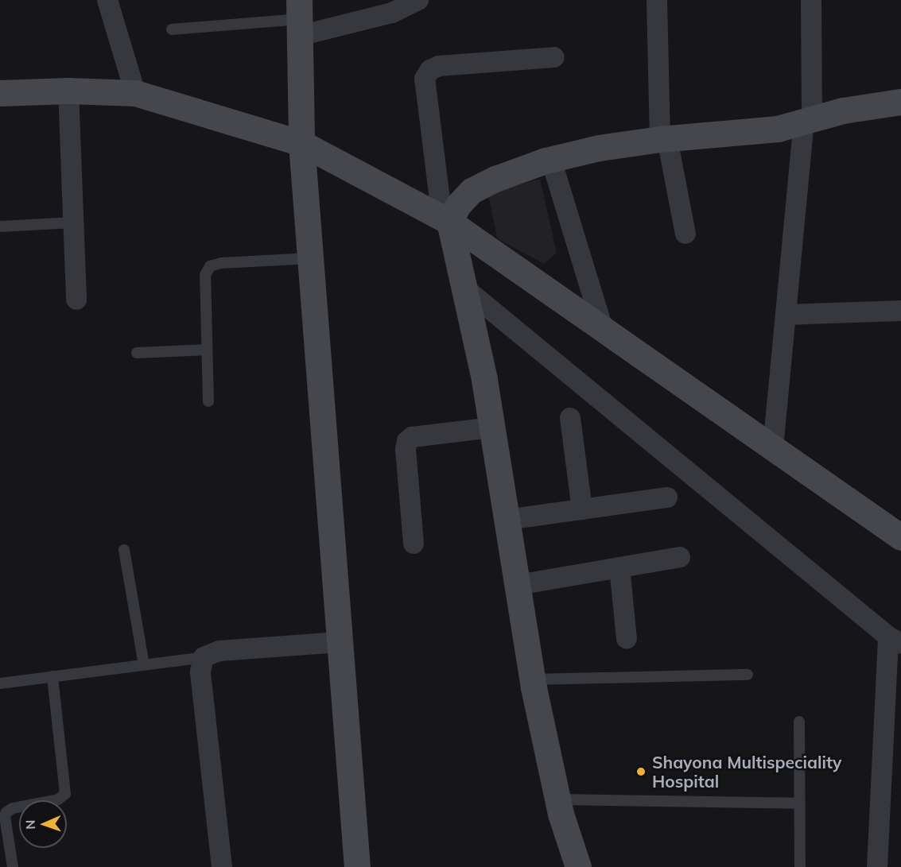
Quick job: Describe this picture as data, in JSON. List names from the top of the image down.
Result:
{
  "places": ["Shayona Multispeciality Hospital"],
  "north": "left"
}
